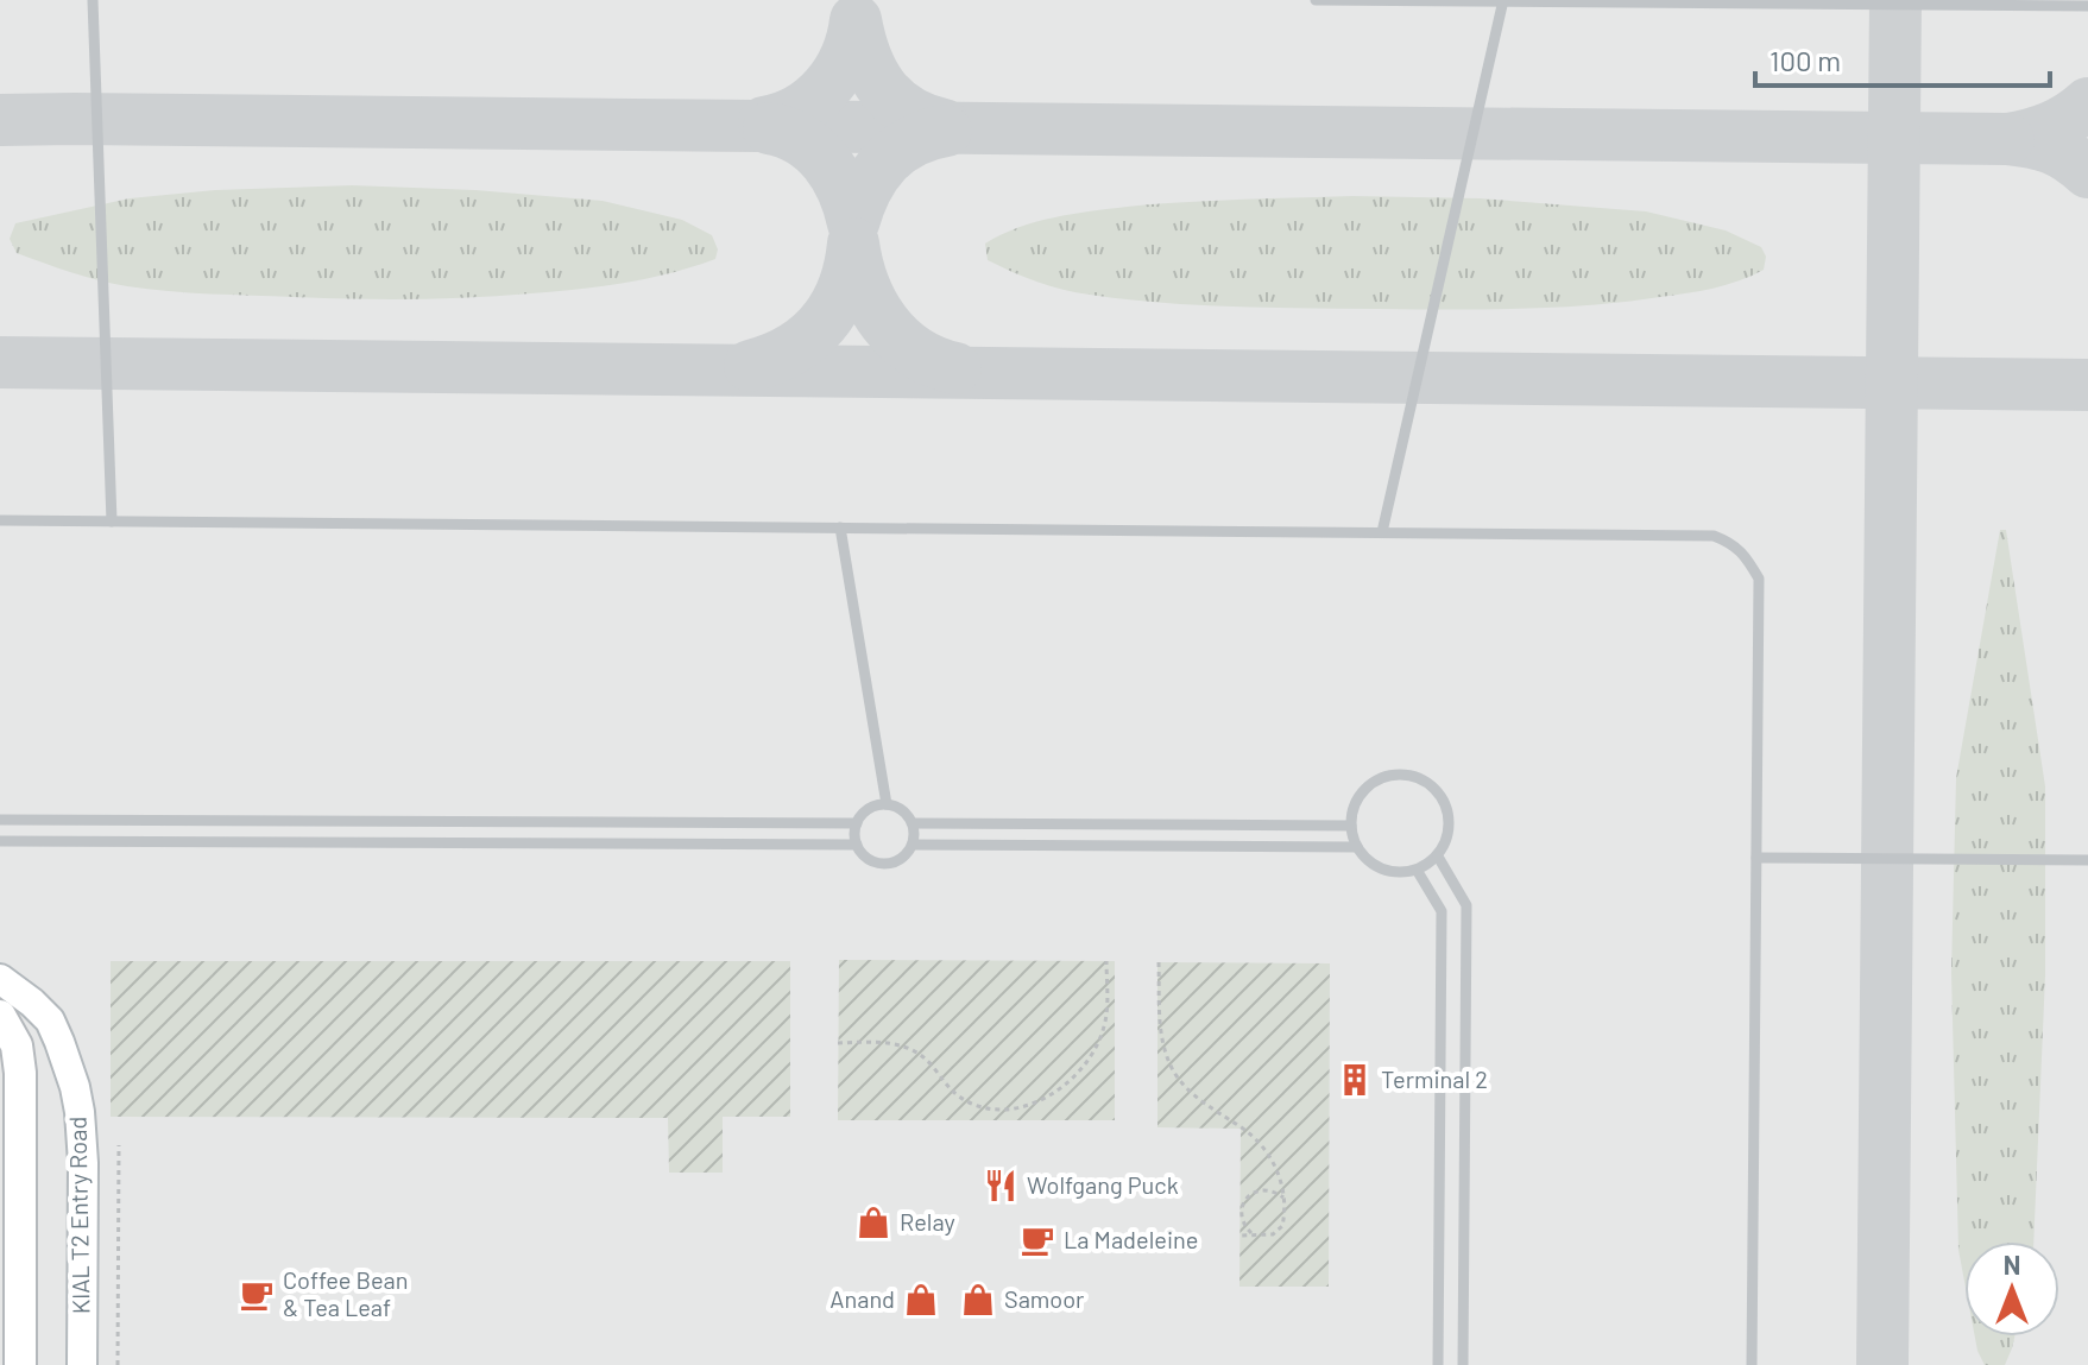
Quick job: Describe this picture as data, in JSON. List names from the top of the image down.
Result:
{
  "streets": {
    "main road": ["KIAL T2 Entry Road"]
  },
  "places": {
    "building": ["Terminal 2"],
    "restaurant": ["Wolfgang Puck"],
    "shop": ["Relay", "Anand", "Samoor"],
    "cafe": ["La Madeleine", "Coffee Bean & Tea Leaf"]
  },
  "scale_bar": "100 m",
  "north": "top"
}
